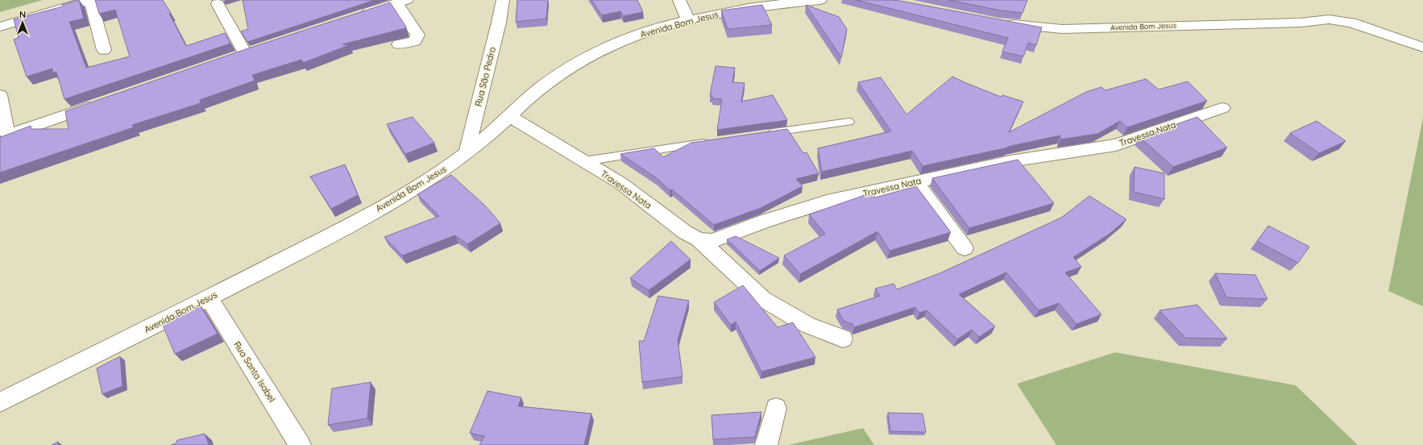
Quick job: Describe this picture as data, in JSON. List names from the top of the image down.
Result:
{
  "streets": {
    "street": [
      "Avenida Bom Jesus",
      "Rua São Pedro",
      "Travessa Nata",
      "Rua Santa Isabel"
    ]
  },
  "crossings": [
    ["Avenida Bom Jesus", "Rua São Pedro"],
    ["Avenida Bom Jesus", "Travessa Nata"],
    ["Avenida Bom Jesus", "Rua Santa Isabel"]
  ],
  "north": "top"
}
